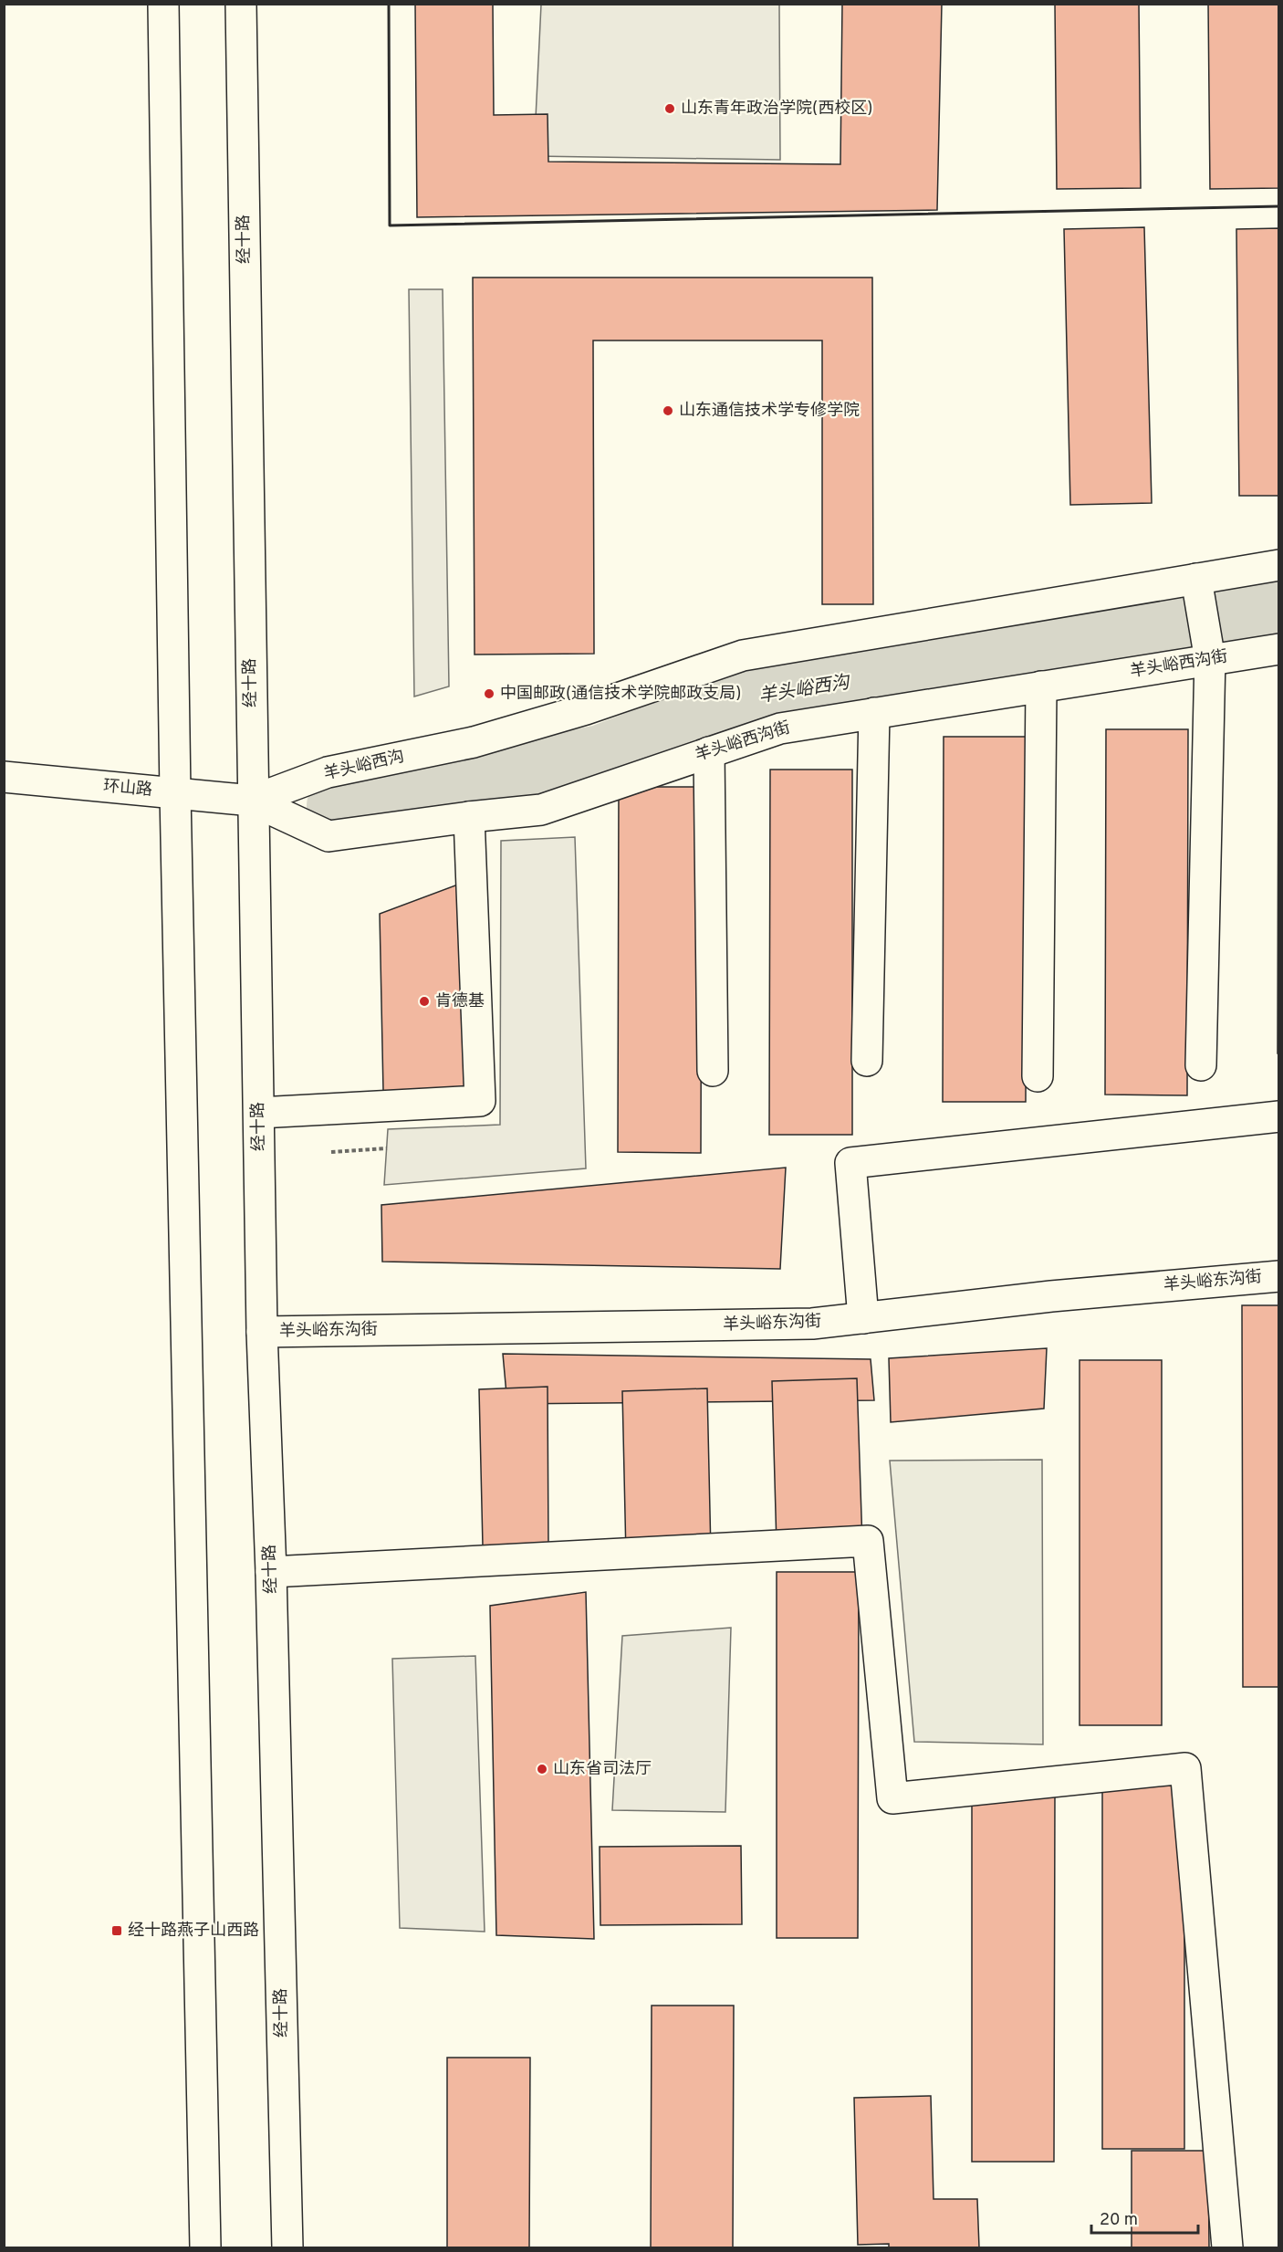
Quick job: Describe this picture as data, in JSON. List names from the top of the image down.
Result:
{
  "streets": {
    "main road": [
      "经十路",
      "羊头峪西沟街",
      "羊头峪西沟",
      "环山路",
      "羊头峪东沟街"
    ]
  },
  "crossings": [
    ["经十路", "羊头峪西沟街"],
    ["经十路", "羊头峪西沟"],
    ["经十路", "环山路"],
    ["经十路", "羊头峪东沟街"],
    ["羊头峪西沟街", "羊头峪西沟"],
    ["羊头峪西沟街", "环山路"],
    ["羊头峪西沟", "环山路"]
  ],
  "water": ["羊头峪西沟"],
  "places": {
    "other": [
      "山东青年政治学院(西校区)",
      "山东通信技术学专修学院",
      "中国邮政(通信技术学院邮政支局)",
      "肯德基",
      "山东省司法厅"
    ],
    "transit": ["经十路燕子山西路"]
  },
  "scale_bar": "20 m"
}
